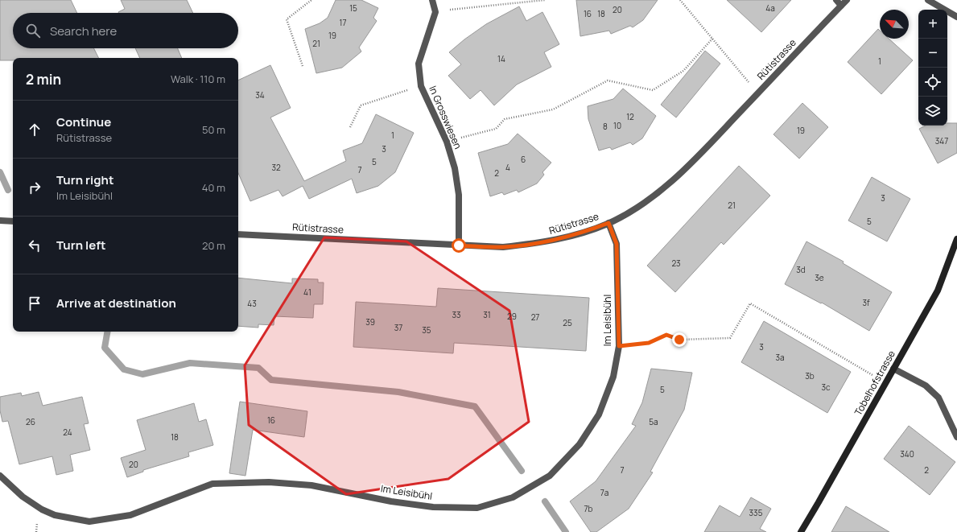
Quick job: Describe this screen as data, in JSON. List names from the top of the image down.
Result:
{
  "streets": {
    "main road": ["Tobelhofstrasse"],
    "street": ["Rütistrasse", "In Grosswiesen", "Im Leisibühl"]
  },
  "crossings": [
    ["Rütistrasse", "In Grosswiesen"],
    ["Rütistrasse", "Im Leisibühl"]
  ],
  "house_numbers": [
    "15",
    "4a",
    "20",
    "16",
    "18",
    "17",
    "19",
    "21",
    "14",
    "1",
    "34",
    "12",
    "10",
    "8",
    "19",
    "1",
    "347",
    "3",
    "6",
    "5",
    "32",
    "4",
    "7",
    "2",
    "3",
    "21",
    "5",
    "23",
    "3d",
    "3e",
    "41",
    "3f",
    "43",
    "33",
    "31",
    "29",
    "27",
    "39",
    "25",
    "37",
    "35",
    "3",
    "3a",
    "3b",
    "3c",
    "5",
    "16",
    "26",
    "5a",
    "24",
    "18",
    "340",
    "20",
    "7",
    "2",
    "7a",
    "7b",
    "335"
  ],
  "north": "top left",
  "page": {
    "map_buttons": ["+", "−"],
    "search": "Search here",
    "heading": ["2 min", "Walk · 110 m"],
    "list": [
      ["Continue", "Rütistrasse", "50 m"],
      ["Turn right", "Im Leisibühl", "40 m"],
      ["Turn left", "20 m"],
      "Arrive at destination"
    ]
  }
}
